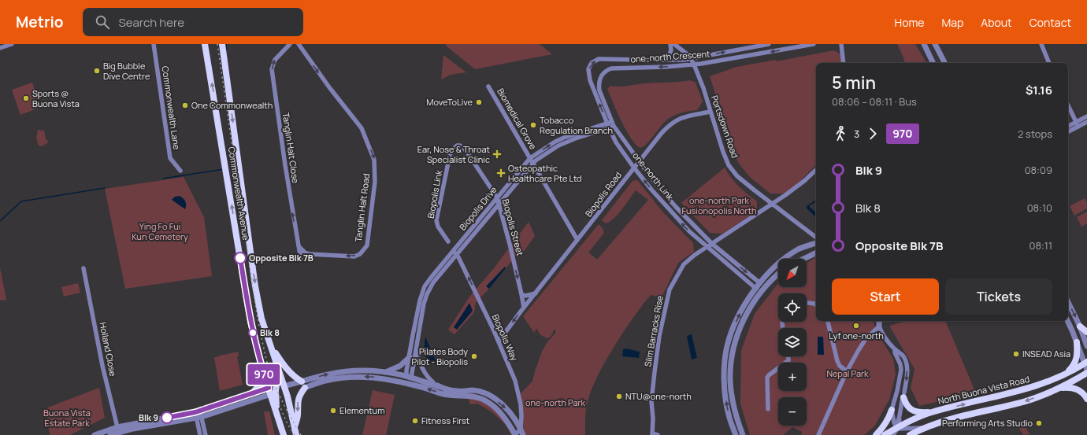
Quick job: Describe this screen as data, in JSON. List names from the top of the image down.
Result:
{
  "streets": {
    "main road": ["Commonwealth Avenue", "North Buona Vista Road"],
    "street": [
      "one-north Crescent",
      "Commonwealth Lane",
      "Biomedical Grove",
      "Portsdown Road",
      "Tanglin Halt Close",
      "one-north Link",
      "Biopolis Link",
      "Biopolis Road",
      "Tanglin Halt Road",
      "Biopolis Drive",
      "Biopolis Street",
      "Slim Barracks Rise",
      "Biopolis Way",
      "Holland Close"
    ]
  },
  "crossings": [
    ["one-north Crescent", "Portsdown Road"],
    ["one-north Crescent", "one-north Link"],
    ["Biomedical Grove", "Biopolis Road"],
    ["Biomedical Grove", "Biopolis Drive"],
    ["Portsdown Road", "Biopolis Road"],
    ["Portsdown Road", "Slim Barracks Rise"],
    ["Tanglin Halt Close", "Tanglin Halt Road"],
    ["one-north Link", "Biopolis Road"],
    ["one-north Link", "Biopolis Drive"],
    ["one-north Link", "Slim Barracks Rise"],
    ["Biopolis Link", "Biopolis Street"],
    ["Biopolis Road", "Biopolis Street"],
    ["Biopolis Drive", "Biopolis Street"],
    ["Biopolis Drive", "Biopolis Way"]
  ],
  "one_way": ["Tanglin Halt Close", "Biopolis Street", "Biopolis Way"],
  "parks": [
    "one-north Park Fusionopolis North",
    "Ying Fo Fui Kun Cemetery",
    "Nepal Park",
    "one-north Park",
    "Buona Vista Estate Park"
  ],
  "places": {
    "other": [
      "Big Bubble Dive Centre",
      "Sports @ Buona Vista",
      "MoveToLive",
      "One Commonwealth",
      "Tobacco Regulation Branch",
      "Opposite Blk 7B",
      "Lyf one-north",
      "Blk 8",
      "INSEAD Asia",
      "Pilates Body Pilot - Biopolis",
      "NTU@one-north",
      "Elementum",
      "Blk 9",
      "Fitness First",
      "Performing Arts Studio"
    ],
    "health": ["Ear, Nose & Throat Specialist Clinic", "Osteopathic Healthcare Pte Ltd"]
  },
  "lines": ["bus line 970"],
  "north": "bottom left",
  "page": {
    "header": "Metrio",
    "search": "Search here",
    "nav": [
      "Home",
      "Map",
      "About",
      "Contact"
    ],
    "on_map": "970",
    "heading": ["5 min", "08:06 – 08:11 · Bus", "$1.16"],
    "legs": ["3", "970", "2 stops"],
    "list": [
      {
        "name": "Blk 9",
        "value": "08:09"
      },
      {
        "name": "Blk 8",
        "value": "08:10"
      },
      {
        "name": "Opposite Blk 7B",
        "value": "08:11"
      }
    ],
    "map_buttons": ["+", "−"],
    "buttons": ["Start", "Tickets"]
  }
}
